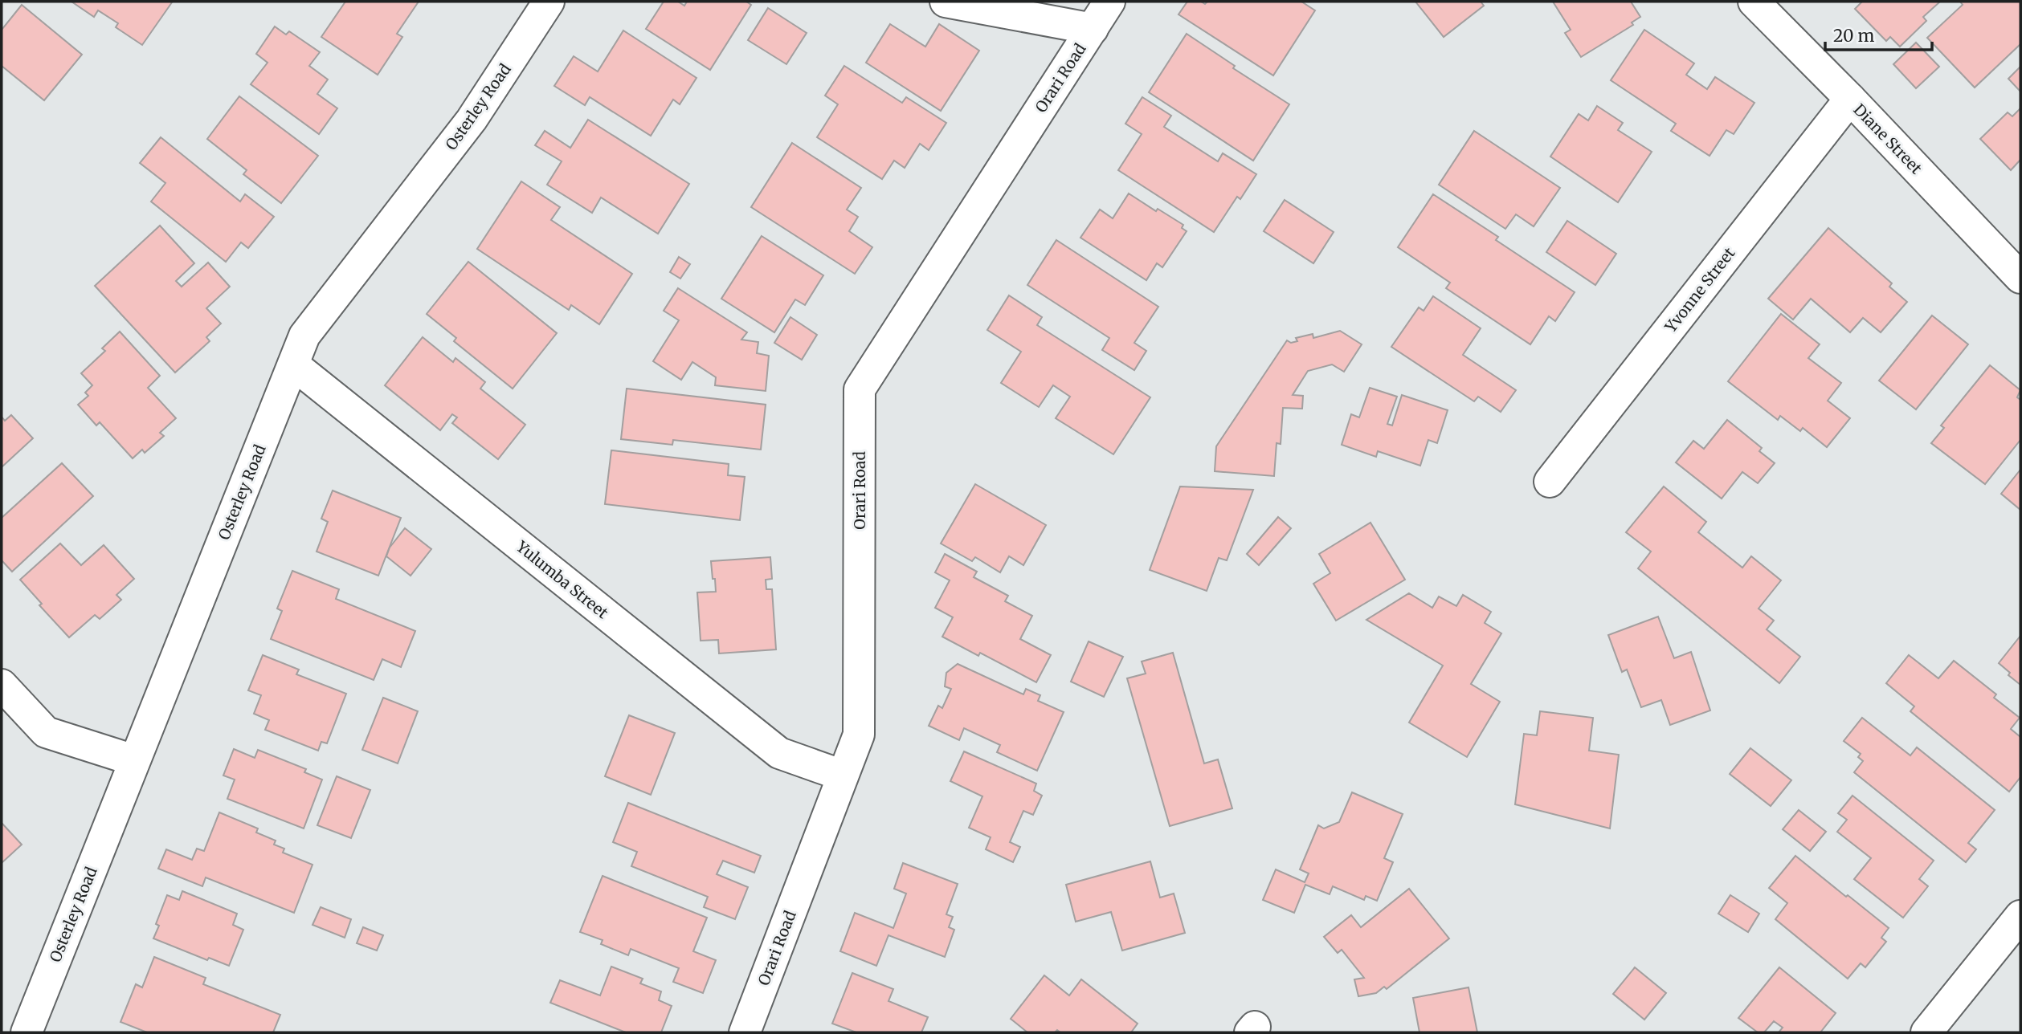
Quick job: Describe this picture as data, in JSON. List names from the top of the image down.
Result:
{
  "streets": {
    "street": [
      "Orari Road",
      "Osterley Road",
      "Diane Street",
      "Yvonne Street",
      "Yulumba Street"
    ]
  },
  "crossings": [
    ["Orari Road", "Yulumba Street"],
    ["Osterley Road", "Yulumba Street"],
    ["Diane Street", "Yvonne Street"]
  ],
  "scale_bar": "20 m"
}
